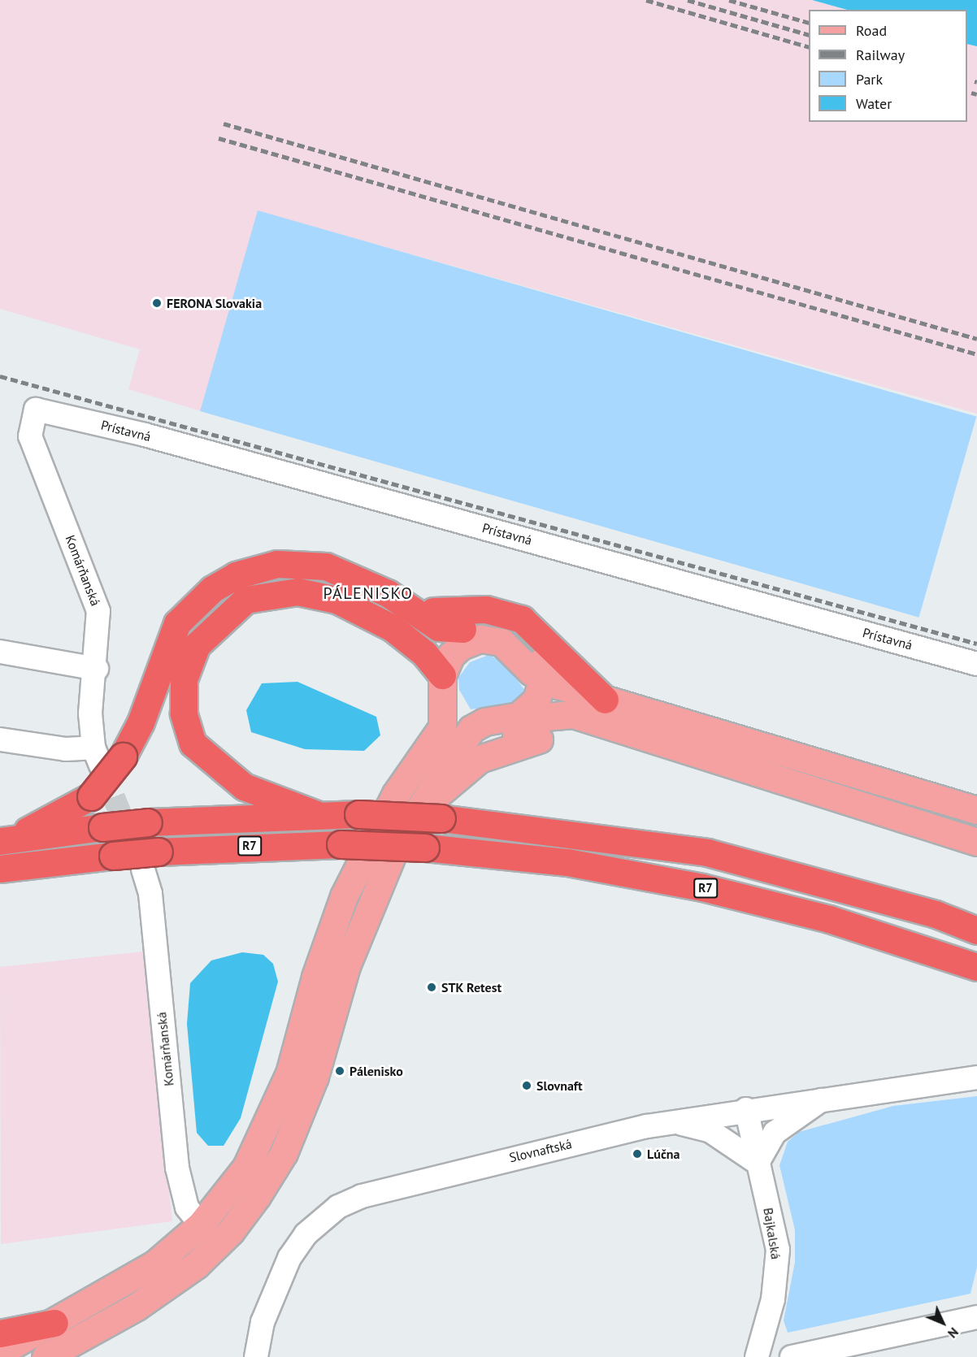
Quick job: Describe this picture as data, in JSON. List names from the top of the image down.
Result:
{
  "streets": {
    "highway": ["R7"],
    "street": [
      "Prístavná",
      "Komárňanská",
      "Slovnaftská",
      "Bajkalská"
    ]
  },
  "crossings": [
    ["Prístavná", "Komárňanská"],
    ["Komárňanská", "R7"],
    ["Slovnaftská", "Bajkalská"]
  ],
  "districts": ["PÁLENISKO"],
  "places": [
    "FERONA Slovakia",
    "STK Retest",
    "Pálenisko",
    "Slovnaft",
    "Lúčna"
  ],
  "legend": [
    "Road",
    "Railway",
    "Park",
    "Water"
  ],
  "north": "bottom right"
}
